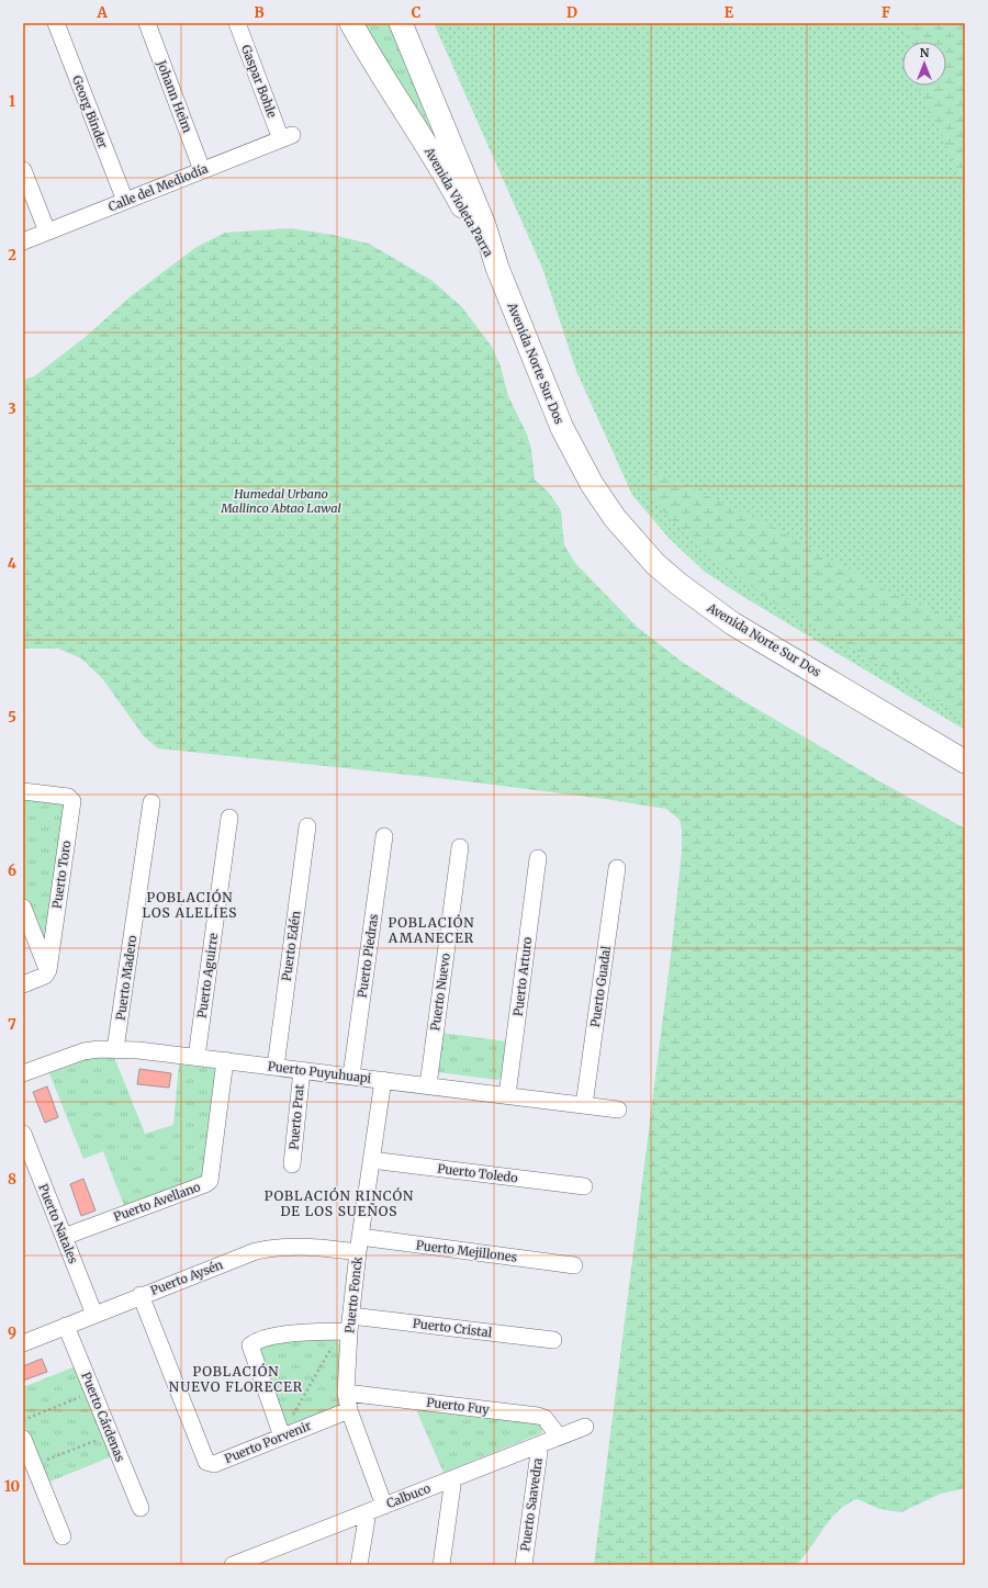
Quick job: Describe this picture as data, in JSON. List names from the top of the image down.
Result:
{
  "streets": {
    "main road": ["Avenida Violeta Parra", "Avenida Norte Sur Dos"],
    "street": [
      "Gaspar Bohle",
      "Johann Heim",
      "Georg Binder",
      "Calle del Mediodía",
      "Puerto Toro",
      "Puerto Edén",
      "Puerto Piedras",
      "Puerto Aguirre",
      "Puerto Arturo",
      "Puerto Madero",
      "Puerto Guadal",
      "Puerto Nuevo",
      "Puerto Puyuhuapi",
      "Puerto Prat",
      "Puerto Toledo",
      "Puerto Avellano",
      "Puerto Natales",
      "Puerto Mejillones",
      "Puerto Aysén",
      "Puerto Fonck",
      "Puerto Cristal",
      "Puerto Fuy",
      "Puerto Cárdenas",
      "Puerto Porvenir",
      "Calbuco",
      "Puerto Saavedra"
    ]
  },
  "crossings": [
    ["Gaspar Bohle", "Calle del Mediodía"],
    ["Johann Heim", "Calle del Mediodía"],
    ["Georg Binder", "Calle del Mediodía"],
    ["Avenida Violeta Parra", "Avenida Norte Sur Dos"],
    ["Puerto Edén", "Puerto Puyuhuapi"],
    ["Puerto Piedras", "Puerto Puyuhuapi"],
    ["Puerto Aguirre", "Puerto Puyuhuapi"],
    ["Puerto Arturo", "Puerto Puyuhuapi"],
    ["Puerto Madero", "Puerto Puyuhuapi"],
    ["Puerto Guadal", "Puerto Puyuhuapi"],
    ["Puerto Nuevo", "Puerto Puyuhuapi"],
    ["Puerto Puyuhuapi", "Puerto Prat"],
    ["Puerto Puyuhuapi", "Puerto Avellano"],
    ["Puerto Puyuhuapi", "Puerto Fonck"],
    ["Puerto Toledo", "Puerto Fonck"],
    ["Puerto Avellano", "Puerto Natales"],
    ["Puerto Natales", "Puerto Aysén"],
    ["Puerto Mejillones", "Puerto Aysén"],
    ["Puerto Mejillones", "Puerto Fonck"],
    ["Puerto Aysén", "Puerto Fonck"],
    ["Puerto Aysén", "Puerto Cárdenas"],
    ["Puerto Aysén", "Puerto Porvenir"],
    ["Puerto Fonck", "Puerto Cristal"],
    ["Puerto Fonck", "Puerto Fuy"],
    ["Puerto Fonck", "Puerto Porvenir"],
    ["Puerto Fonck", "Calbuco"],
    ["Puerto Cristal", "Puerto Porvenir"],
    ["Puerto Fuy", "Calbuco"],
    ["Calbuco", "Puerto Saavedra"]
  ],
  "districts": [
    "POBLACIÓN LOS ALELÍES",
    "POBLACIÓN AMANECER",
    "POBLACIÓN RINCÓN DE LOS SUEÑOS",
    "POBLACIÓN NUEVO FLORECER"
  ],
  "parks": ["Humedal Urbano Mallinco Abtao Lawal"],
  "north": "top",
  "grid": {
    "columns": [
      "A",
      "B",
      "C",
      "D",
      "E",
      "F"
    ],
    "rows": [
      "1",
      "2",
      "3",
      "4",
      "5",
      "6",
      "7",
      "8",
      "9",
      "10"
    ]
  }
}
